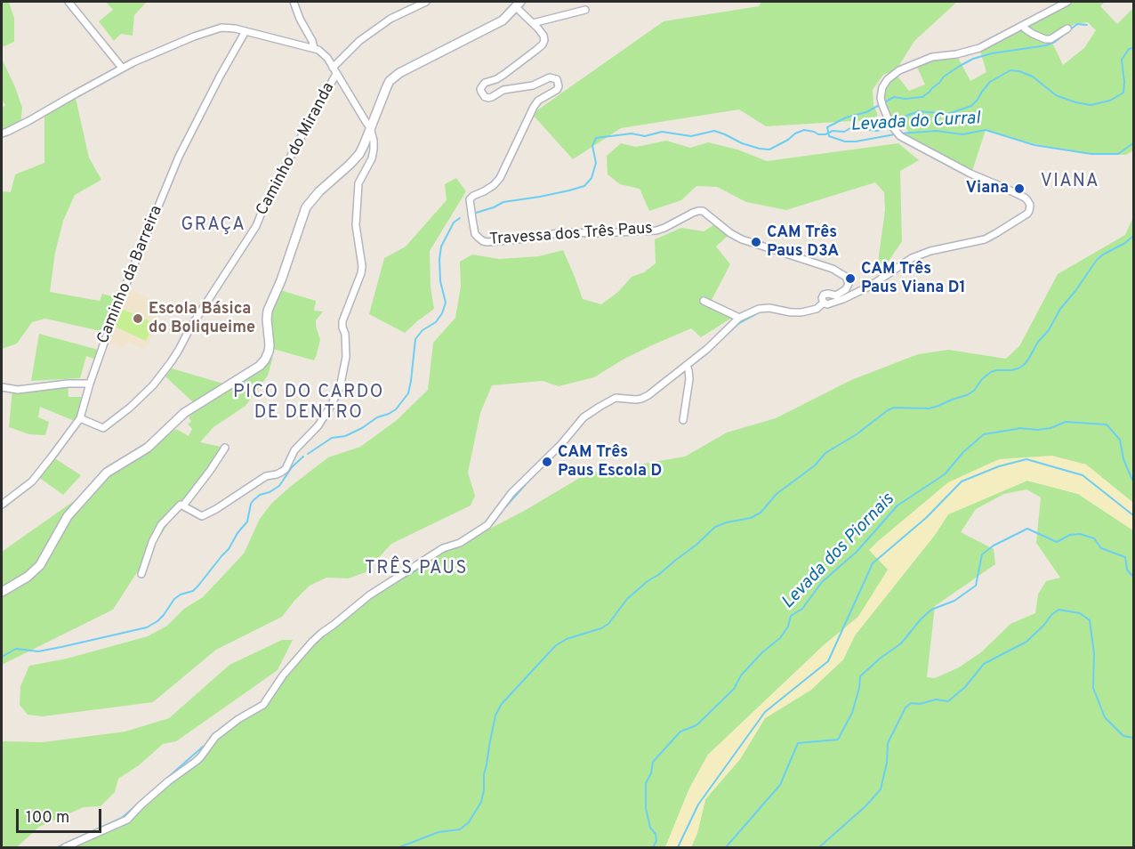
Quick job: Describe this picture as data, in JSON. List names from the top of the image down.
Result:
{
  "streets": {
    "street": ["Caminho do Miranda", "Travessa dos Três Paus", "Caminho da Barreira"]
  },
  "crossings": [
    ["Caminho do Miranda", "Caminho da Barreira"]
  ],
  "districts": [
    "VIANA",
    "GRAÇA",
    "PICO DO CARDO DE DENTRO",
    "TRÊS PAUS"
  ],
  "water": ["Levada do Curral", "Levada dos Piornais"],
  "places": [
    "Viana",
    "CAM Três Paus D3A",
    "CAM Três Paus Viana D1",
    "Escola Básica do Boliqueime",
    "CAM Três Paus Escola D"
  ],
  "scale_bar": "100 m"
}
